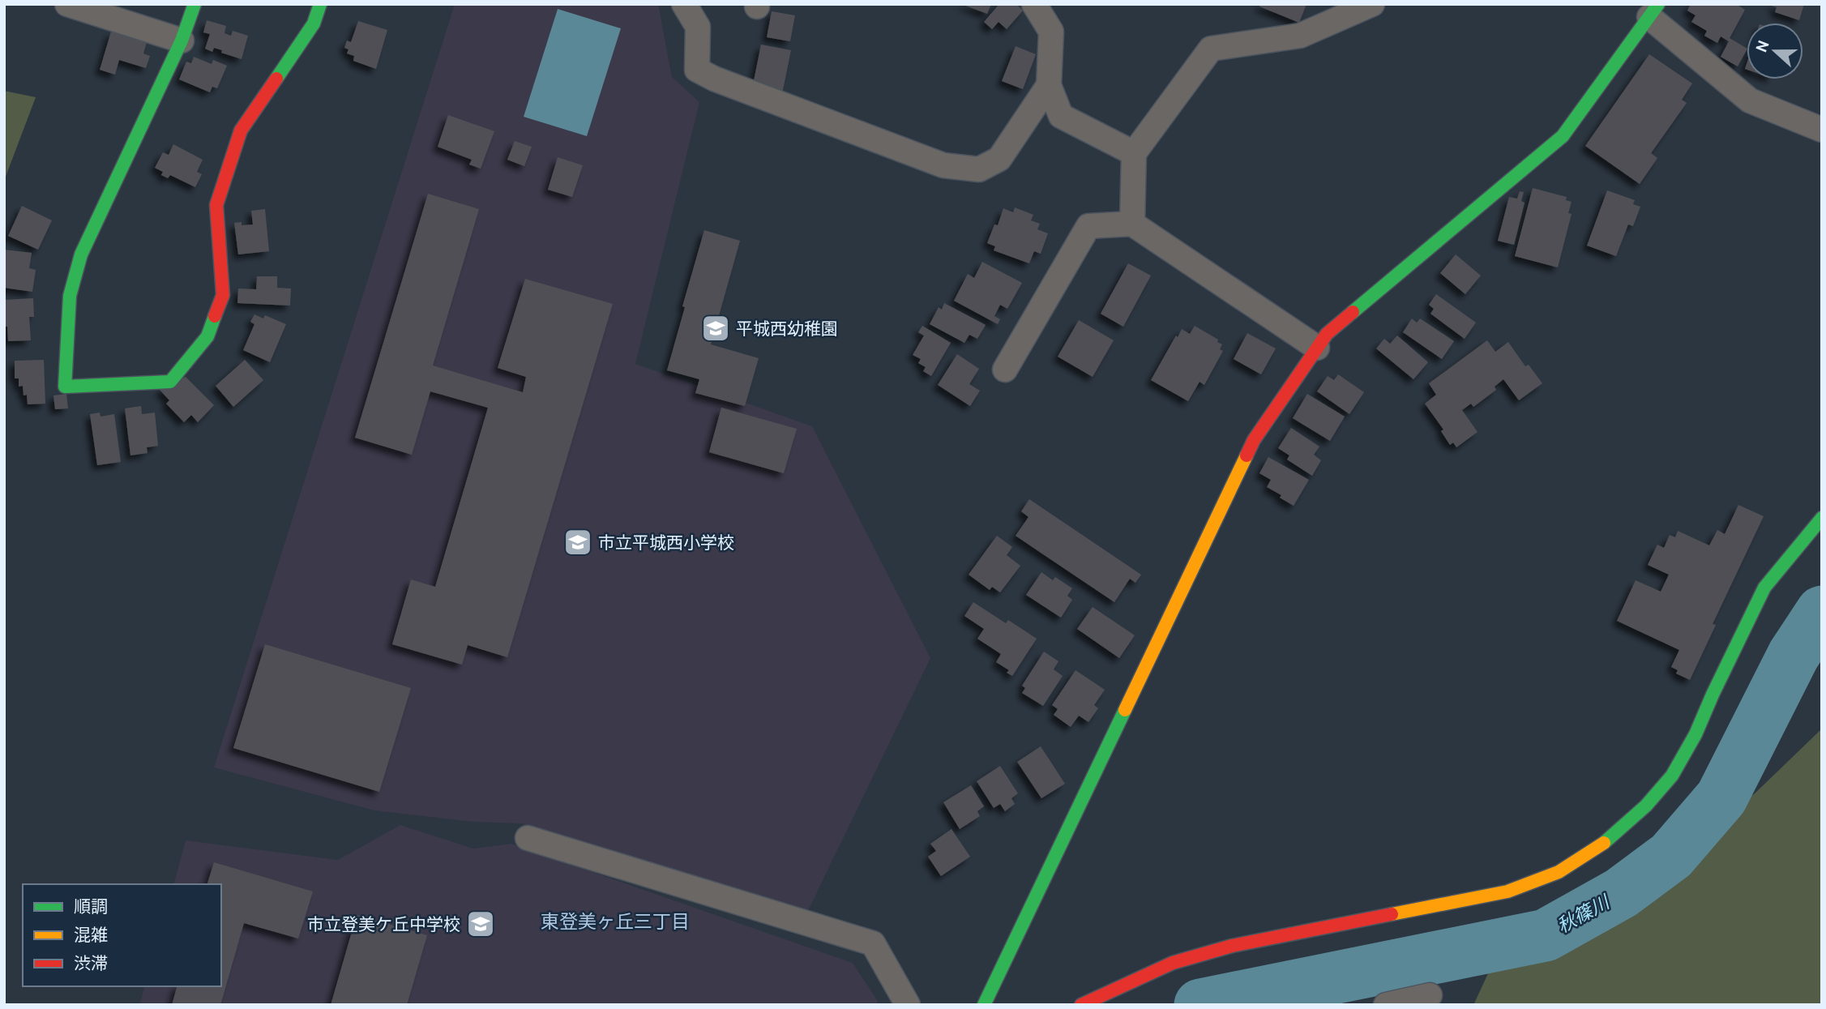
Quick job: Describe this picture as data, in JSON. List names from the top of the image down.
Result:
{
  "districts": ["東登美ヶ丘三丁目"],
  "water": ["秋篠川"],
  "places": {
    "school or university": ["平城西幼稚園", "市立平城西小学校", "市立登美ケ丘中学校"]
  },
  "legend": ["順調", "混雑", "渋滞"],
  "north": "left"
}
